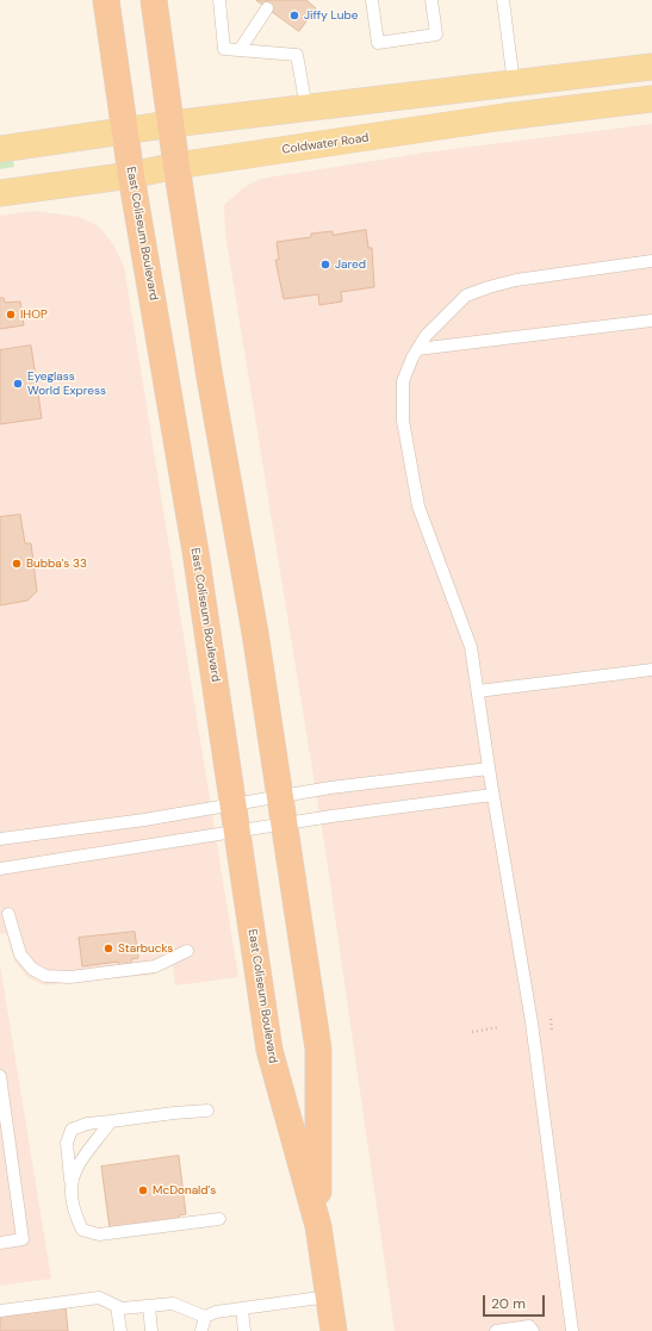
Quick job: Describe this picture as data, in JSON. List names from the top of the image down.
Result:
{
  "streets": {
    "highway": ["East Coliseum Boulevard"],
    "main road": ["Coldwater Road"]
  },
  "crossings": [
    ["Coldwater Road", "East Coliseum Boulevard"]
  ],
  "places": [
    "Jiffy Lube",
    "Jared",
    "IHOP",
    "Eyeglass World Express",
    "Bubba's 33",
    "Starbucks",
    "McDonald's"
  ],
  "scale_bar": "20 m"
}
